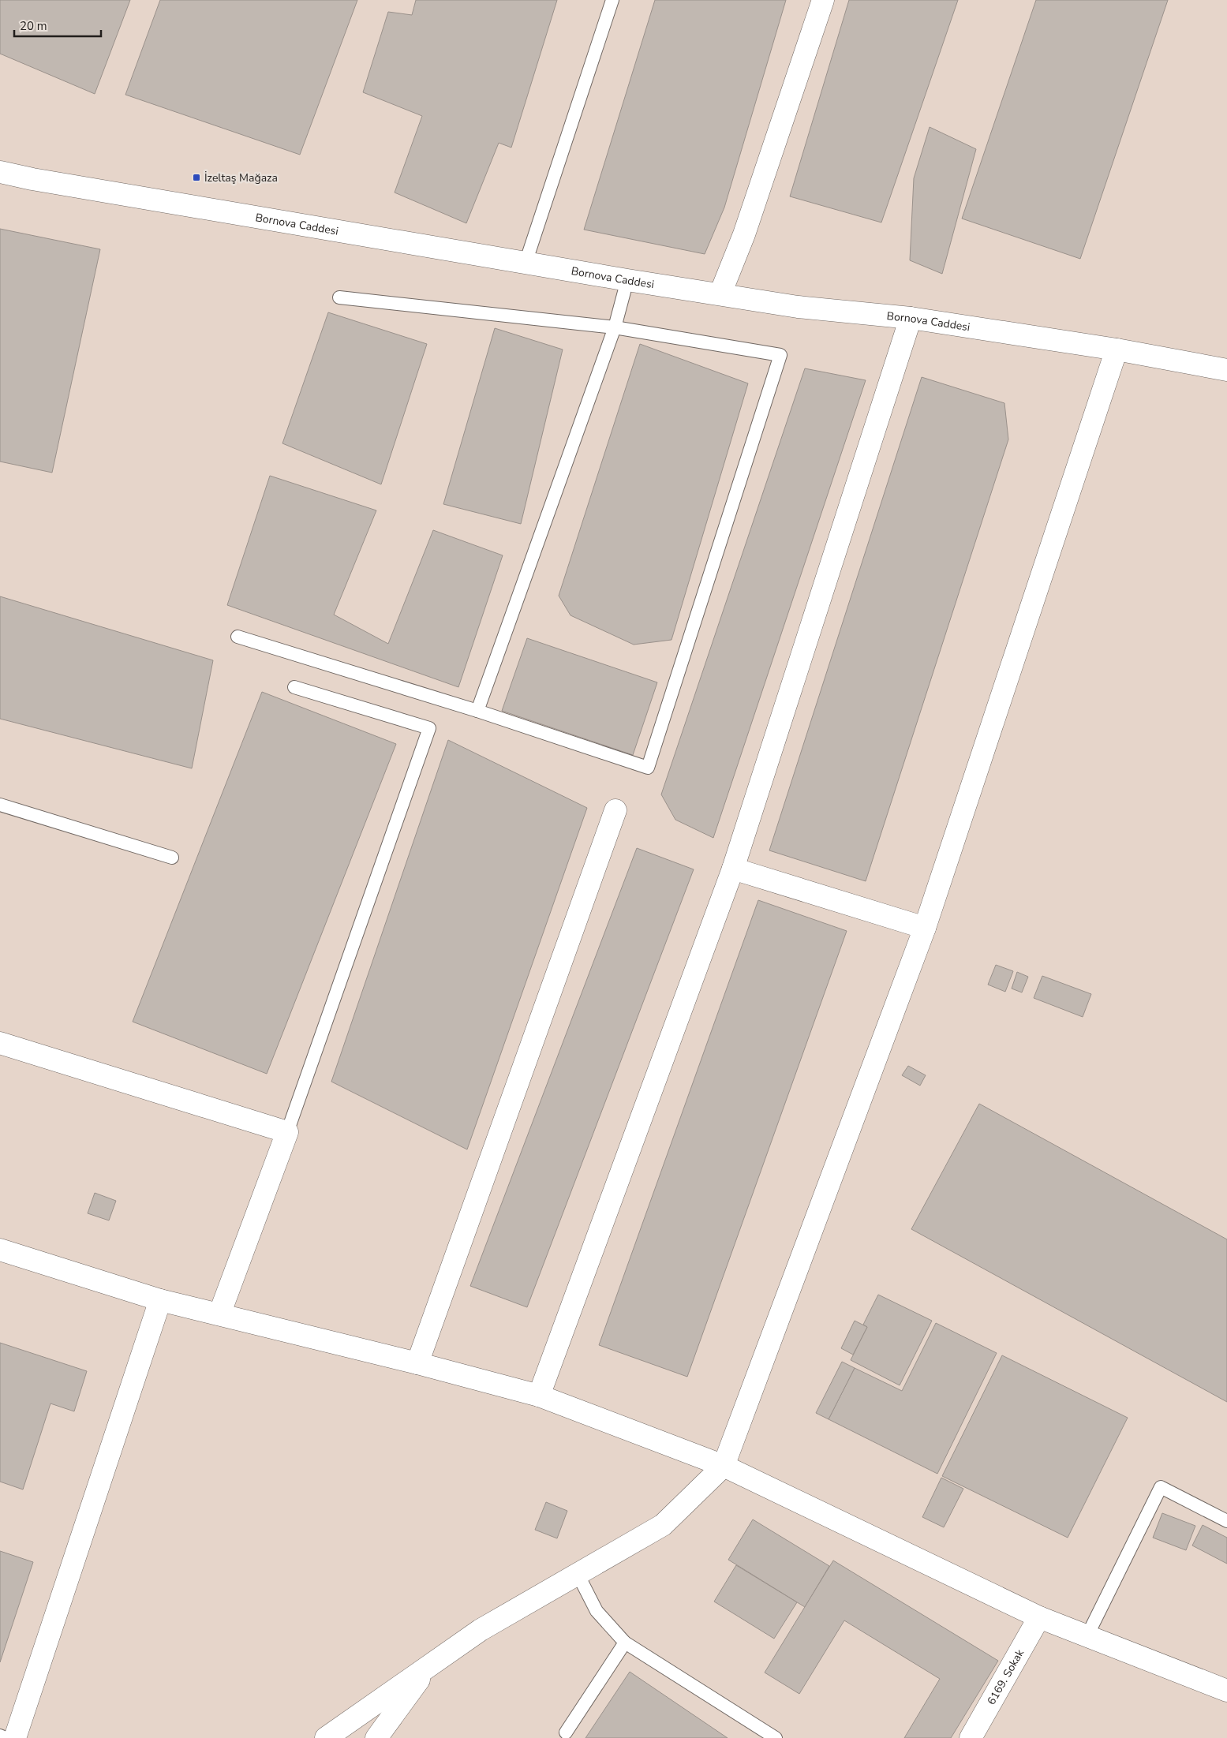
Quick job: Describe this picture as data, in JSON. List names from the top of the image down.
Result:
{
  "streets": {
    "street": ["Bornova Caddesi", "6169. Sokak"]
  },
  "places": {
    "transit": ["İzeltaş Mağaza"]
  },
  "scale_bar": "20 m"
}
